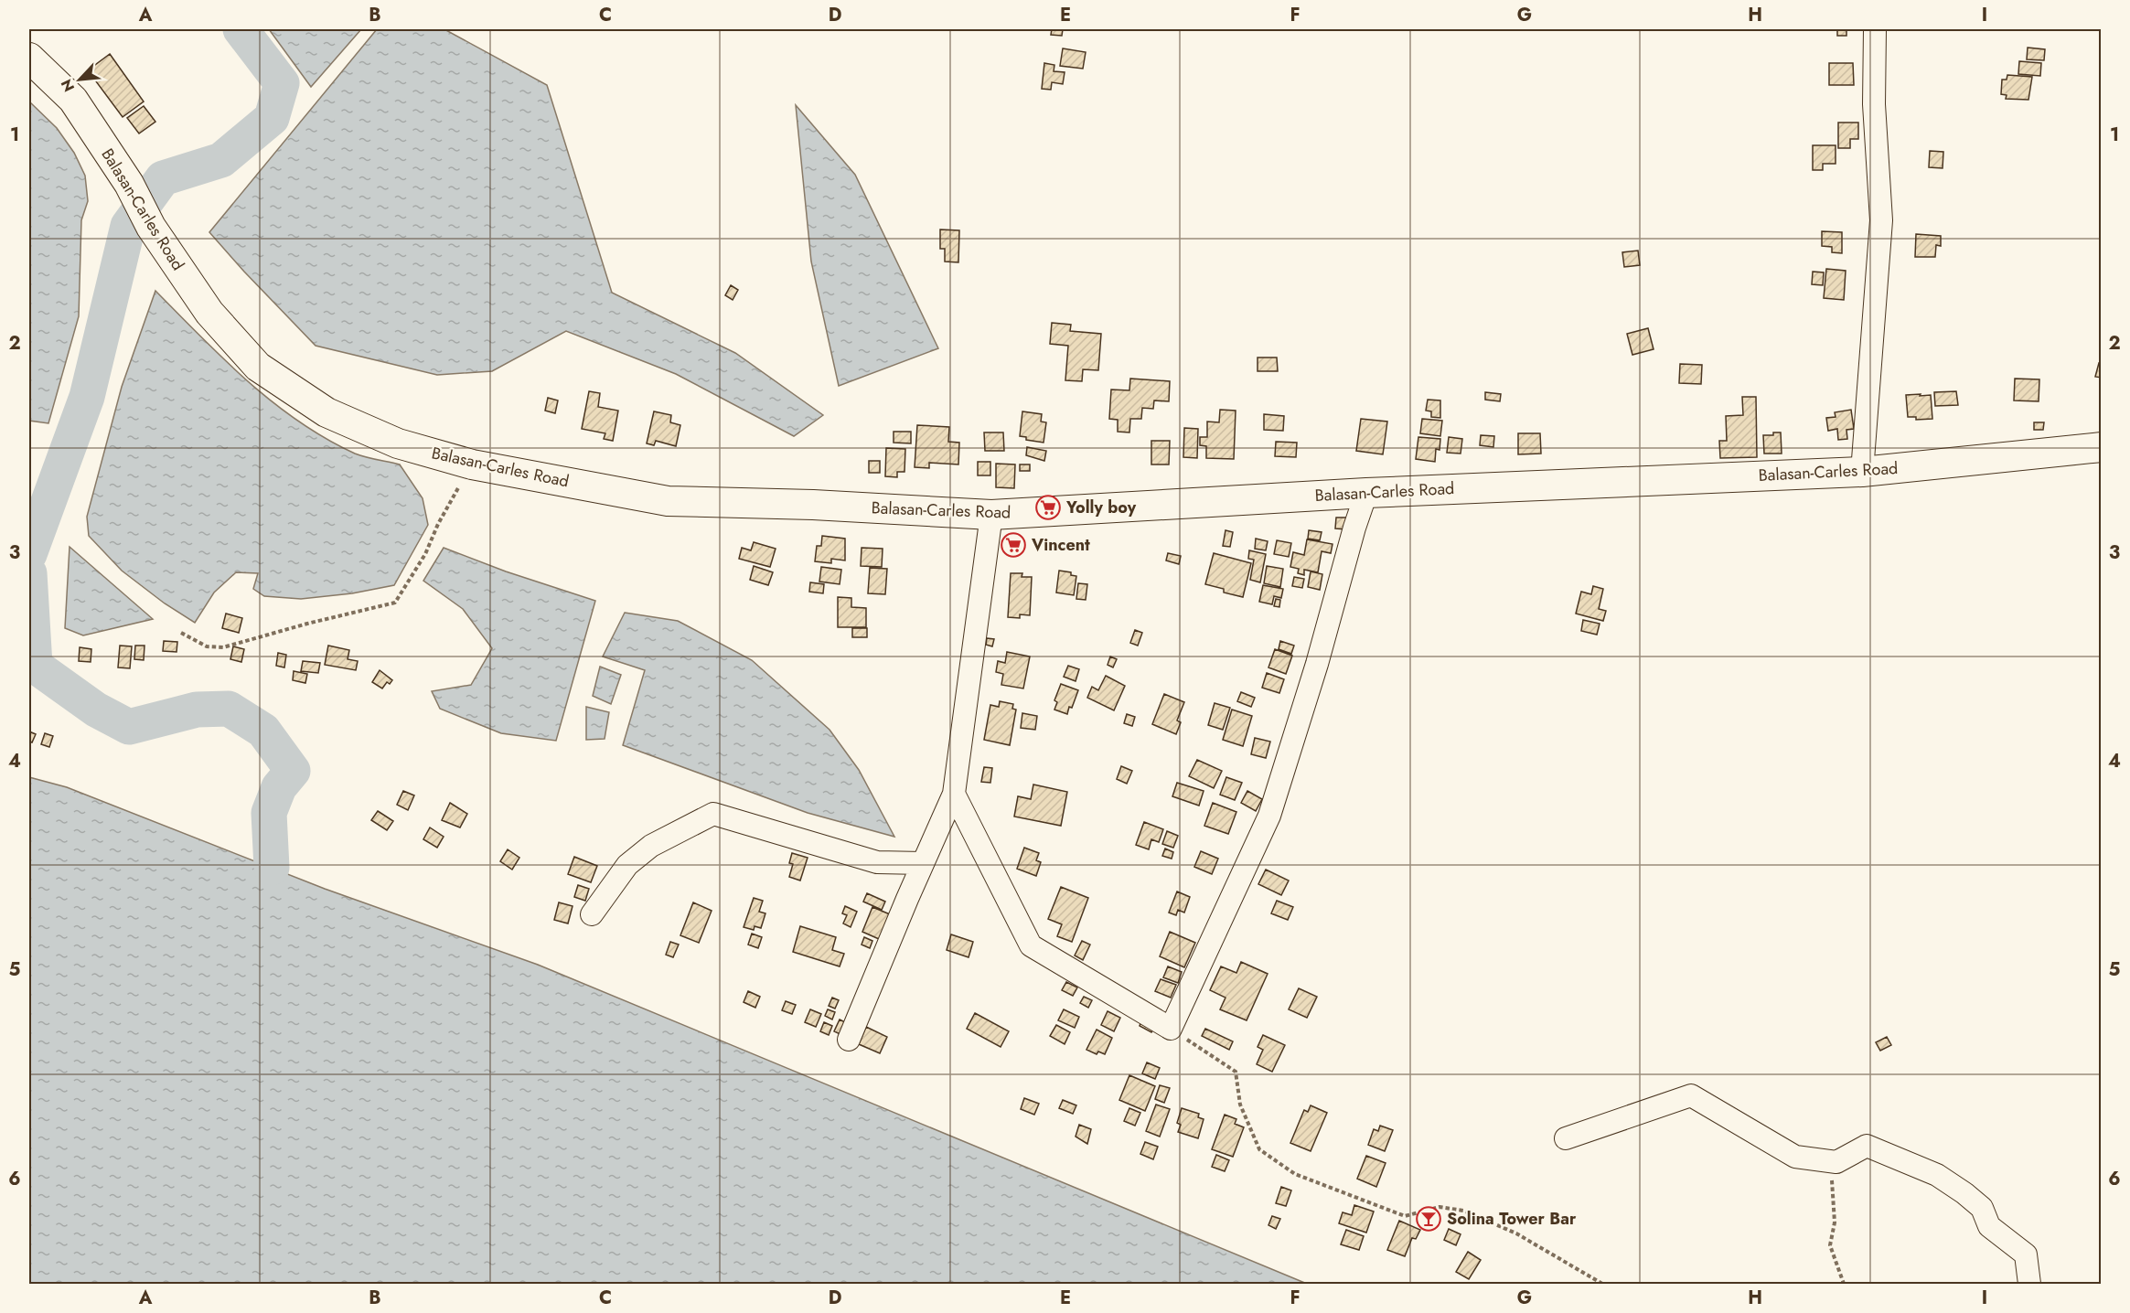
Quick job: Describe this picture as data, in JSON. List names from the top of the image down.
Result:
{
  "streets": {
    "main road": ["Balasan-Carles Road"]
  },
  "places": {
    "supermarket": ["Yolly boy", "Vincent"],
    "bar": ["Solina Tower Bar"]
  },
  "north": "bottom left",
  "grid": {
    "columns": [
      "A",
      "B",
      "C",
      "D",
      "E",
      "F",
      "G",
      "H",
      "I"
    ],
    "rows": [
      "1",
      "2",
      "3",
      "4",
      "5",
      "6"
    ]
  }
}
